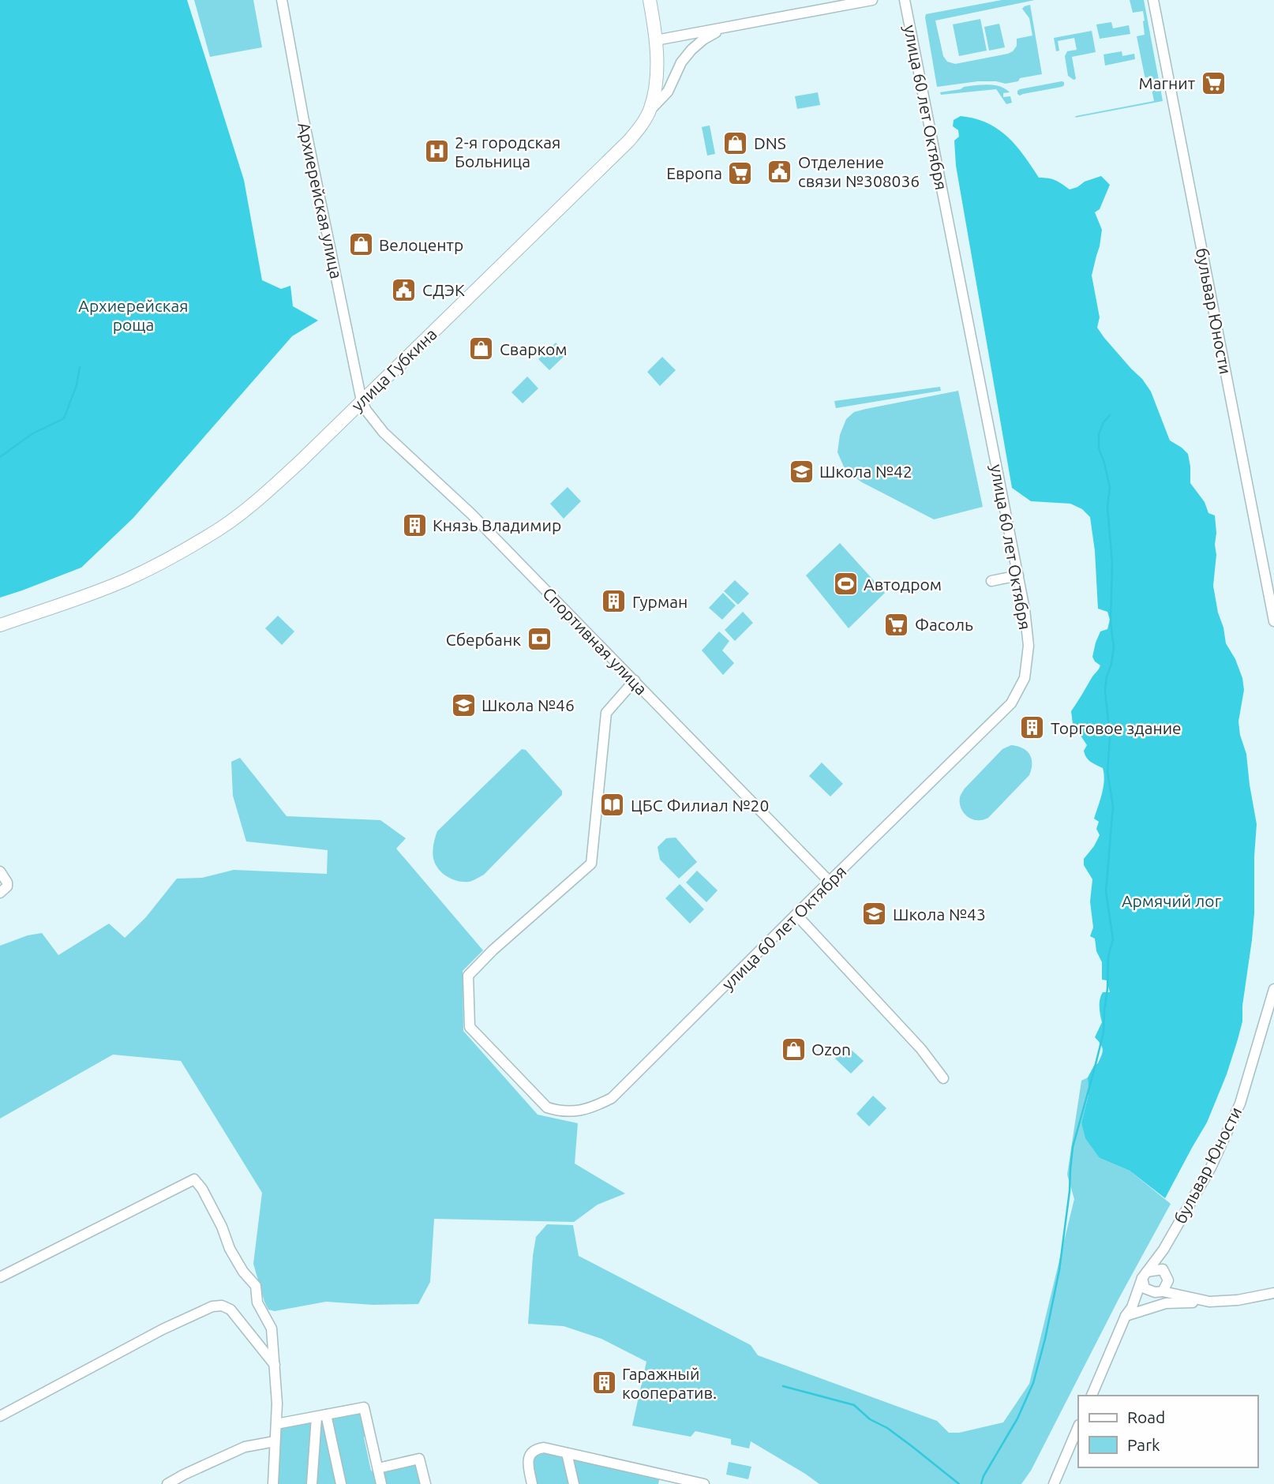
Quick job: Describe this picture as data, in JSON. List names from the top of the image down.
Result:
{
  "streets": {
    "main road": ["улица Губкина"],
    "street": [
      "улица 60 лет Октября",
      "Архиерейская улица",
      "бульвар Юности",
      "Спортивная улица"
    ]
  },
  "crossings": [
    ["улица 60 лет Октября", "Спортивная улица"],
    ["Архиерейская улица", "улица Губкина"],
    ["Архиерейская улица", "Спортивная улица"],
    ["улица Губкина", "Спортивная улица"]
  ],
  "parks": ["Архиерейская роща", "Армячий лог"],
  "places": {
    "supermarket": ["Магнит", "Европа", "Фасоль"],
    "shop": [
      "DNS",
      "Велоцентр",
      "Сварком",
      "Ozon"
    ],
    "hospital": ["2-я городская Больница"],
    "public building": ["Отделение связи №308036", "СДЭК"],
    "school or university": ["Школа №42", "Школа №46", "Школа №43"],
    "building": [
      "Князь Владимир",
      "Гурман",
      "Торговое здание",
      "Гаражный кооператив."
    ],
    "sports": ["Автодром"],
    "bank": ["Сбербанк"],
    "library": ["ЦБС Филиал №20"]
  },
  "legend": ["Road", "Park"]
}
